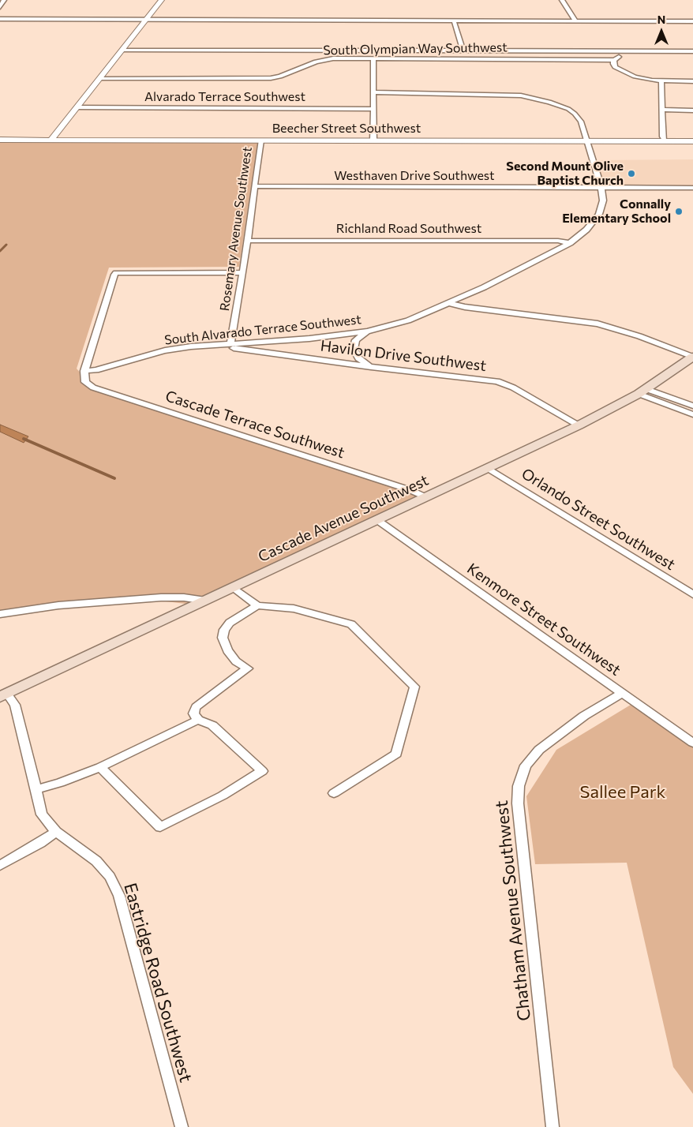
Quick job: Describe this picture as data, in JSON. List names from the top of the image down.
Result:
{
  "streets": {
    "main road": ["Cascade Avenue Southwest"],
    "street": [
      "South Olympian Way Southwest",
      "Alvarado Terrace Southwest",
      "Beecher Street Southwest",
      "Westhaven Drive Southwest",
      "Rosemary Avenue Southwest",
      "Richland Road Southwest",
      "South Alvarado Terrace Southwest",
      "Havilon Drive Southwest",
      "Cascade Terrace Southwest",
      "Orlando Street Southwest",
      "Kenmore Street Southwest",
      "Chatham Avenue Southwest",
      "Eastridge Road Southwest"
    ]
  },
  "crossings": [
    ["Beecher Street Southwest", "Rosemary Avenue Southwest"],
    ["Beecher Street Southwest", "South Alvarado Terrace Southwest"],
    ["Westhaven Drive Southwest", "Rosemary Avenue Southwest"],
    ["Westhaven Drive Southwest", "South Alvarado Terrace Southwest"],
    ["Rosemary Avenue Southwest", "Richland Road Southwest"],
    ["Rosemary Avenue Southwest", "South Alvarado Terrace Southwest"],
    ["Richland Road Southwest", "South Alvarado Terrace Southwest"],
    ["South Alvarado Terrace Southwest", "Havilon Drive Southwest"],
    ["South Alvarado Terrace Southwest", "Cascade Terrace Southwest"],
    ["Havilon Drive Southwest", "Cascade Avenue Southwest"],
    ["Cascade Terrace Southwest", "Cascade Avenue Southwest"],
    ["Cascade Avenue Southwest", "Orlando Street Southwest"],
    ["Cascade Avenue Southwest", "Kenmore Street Southwest"],
    ["Cascade Avenue Southwest", "Eastridge Road Southwest"],
    ["Kenmore Street Southwest", "Chatham Avenue Southwest"]
  ],
  "parks": ["Sallee Park"],
  "places": ["Second Mount Olive Baptist Church", "Connally Elementary School"],
  "north": "top"
}
